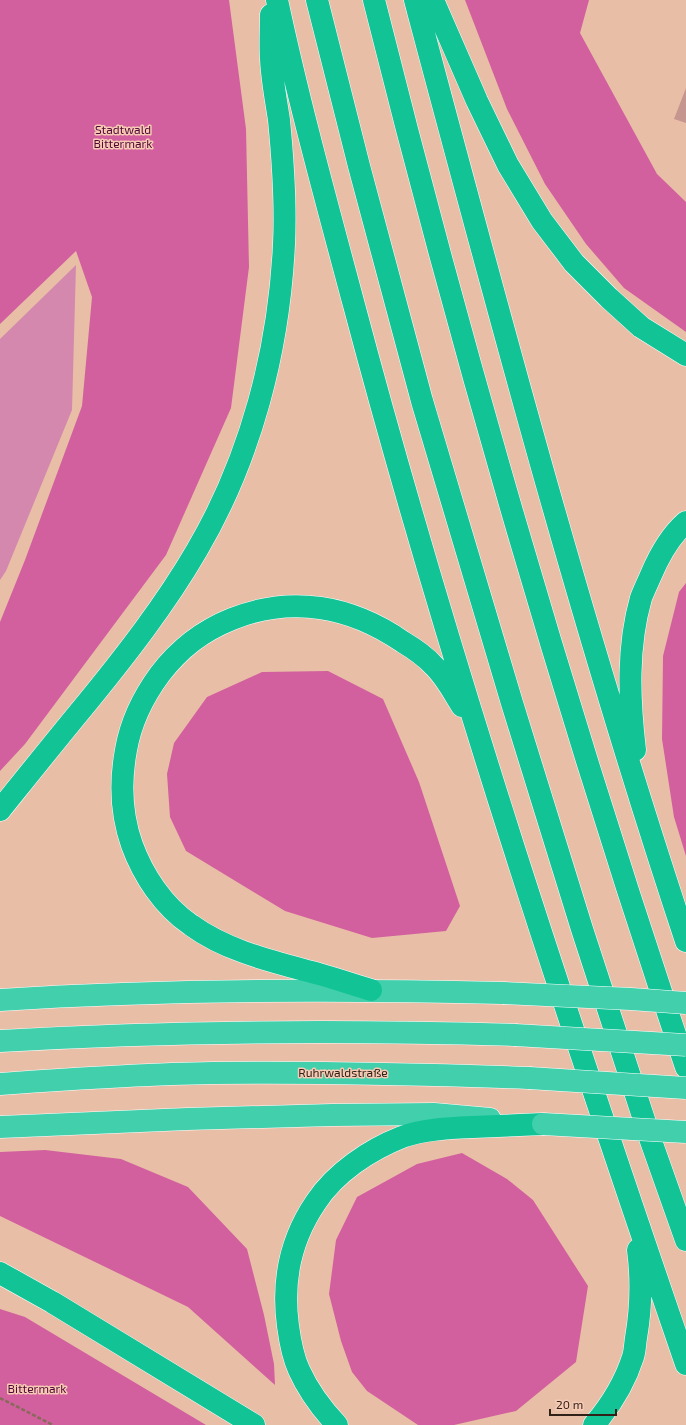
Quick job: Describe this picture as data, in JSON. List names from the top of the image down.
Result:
{
  "streets": {
    "highway": ["Ruhrwaldstraße"]
  },
  "parks": ["Stadtwald Bittermark", "Bittermark"],
  "scale_bar": "20 m"
}
